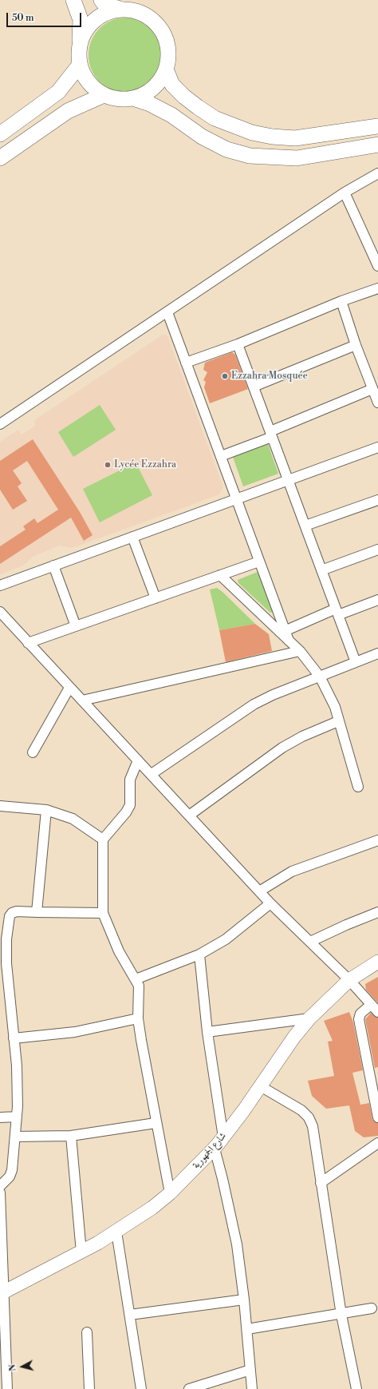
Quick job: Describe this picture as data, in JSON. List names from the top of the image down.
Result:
{
  "streets": {
    "main road": ["شارع الجمهورية"]
  },
  "places": ["Ezzahra Mosquée", "Lycée Ezzahra"],
  "scale_bar": "50 m",
  "north": "left"
}
